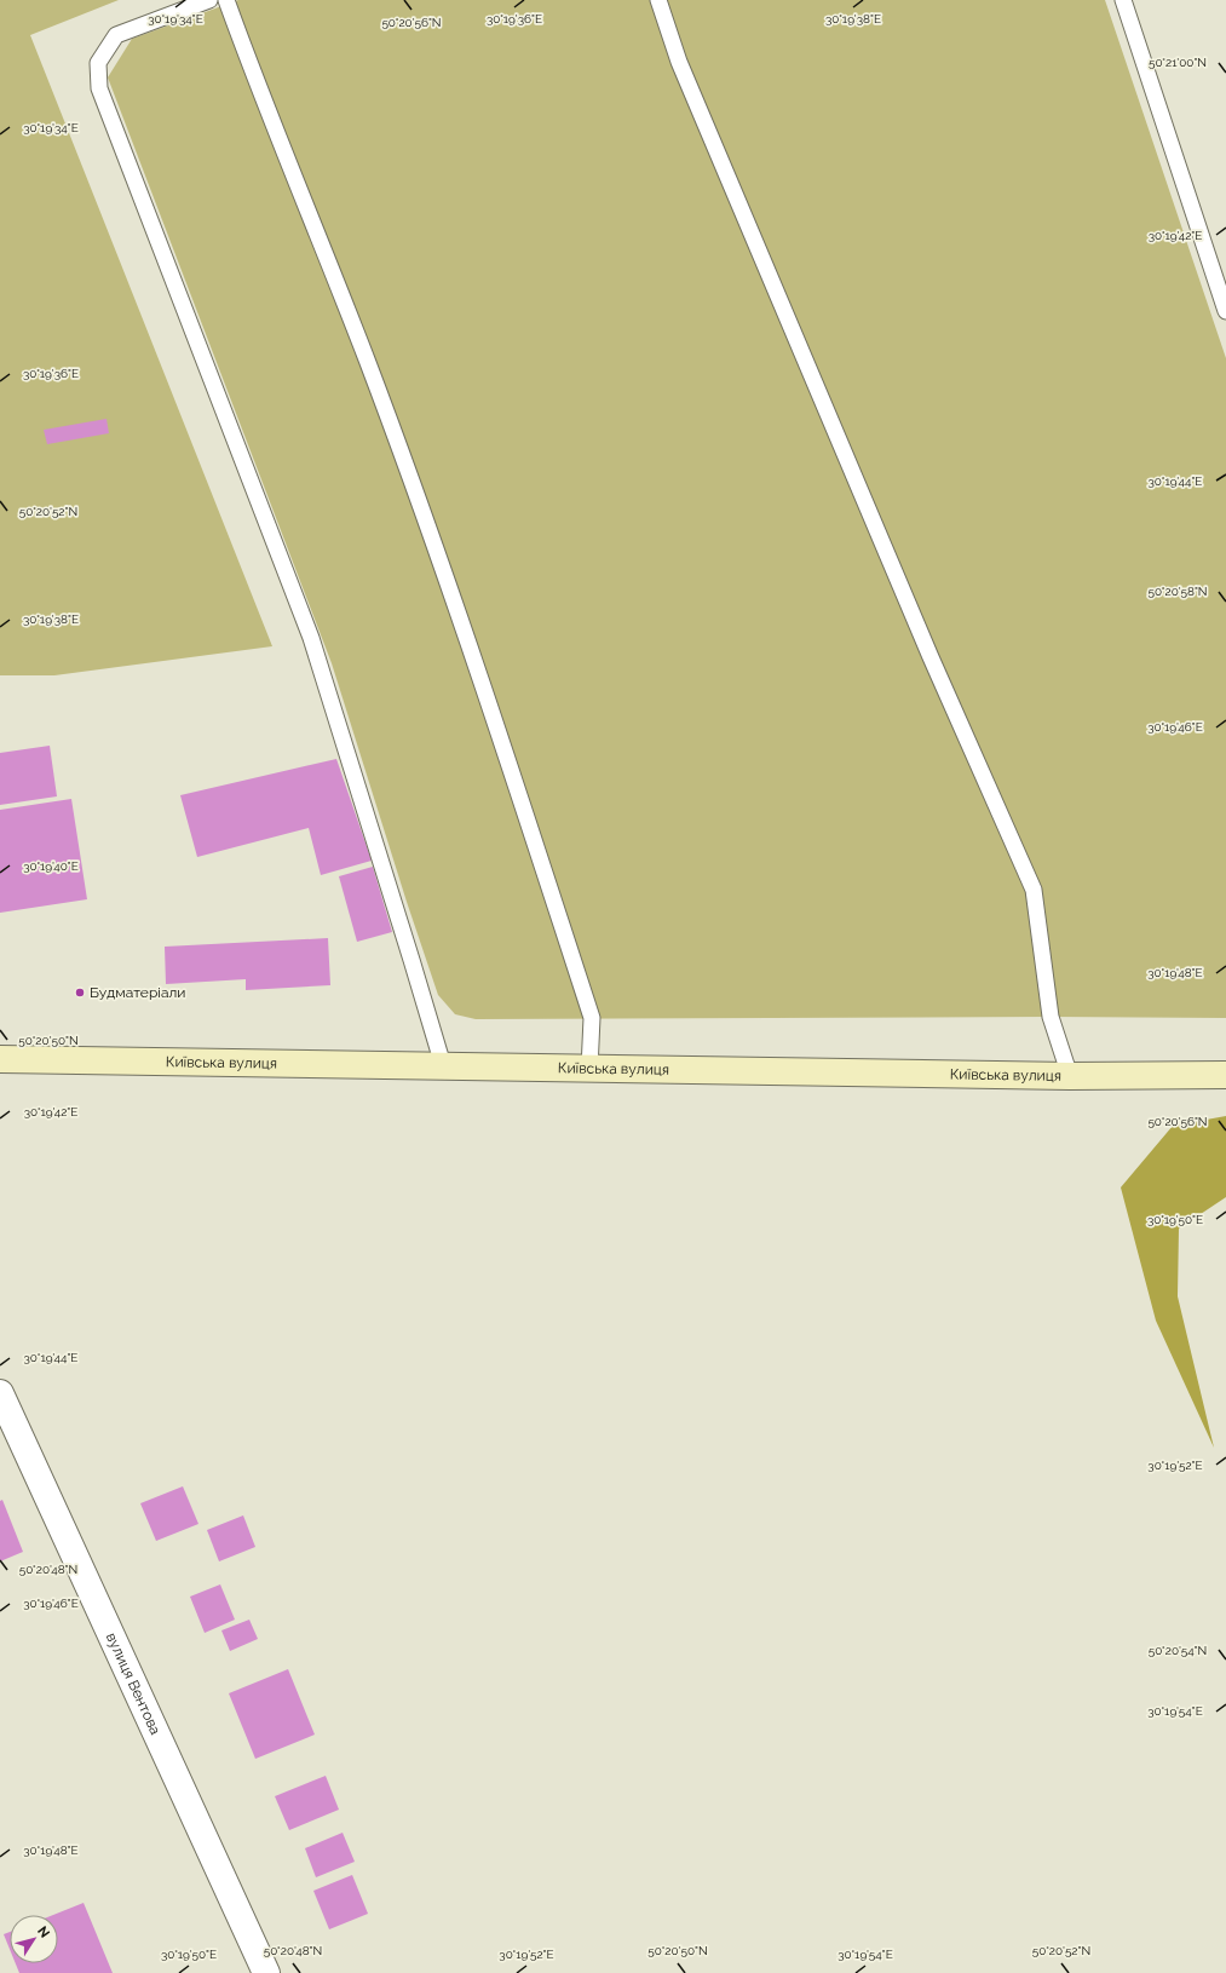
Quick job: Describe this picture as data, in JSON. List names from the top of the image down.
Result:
{
  "streets": {
    "main road": ["Київська вулиця"],
    "street": ["вулиця Вентова"]
  },
  "places": ["Будматеріали"],
  "north": "top right",
  "coordinates": [
    "30°19'36\"E",
    "30°19'38\"E",
    "30°19'34\"E",
    "50°20'56\"N",
    "50°21'00\"N",
    "30°19'42\"E",
    "30°19'44\"E",
    "50°20'52\"N",
    "50°20'58\"N",
    "30°19'46\"E",
    "30°19'40\"E",
    "30°19'48\"E",
    "50°20'50\"N",
    "30°19'50\"E",
    "30°19'52\"E",
    "50°20'48\"N",
    "50°20'54\"N",
    "30°19'54\"E"
  ]
}
